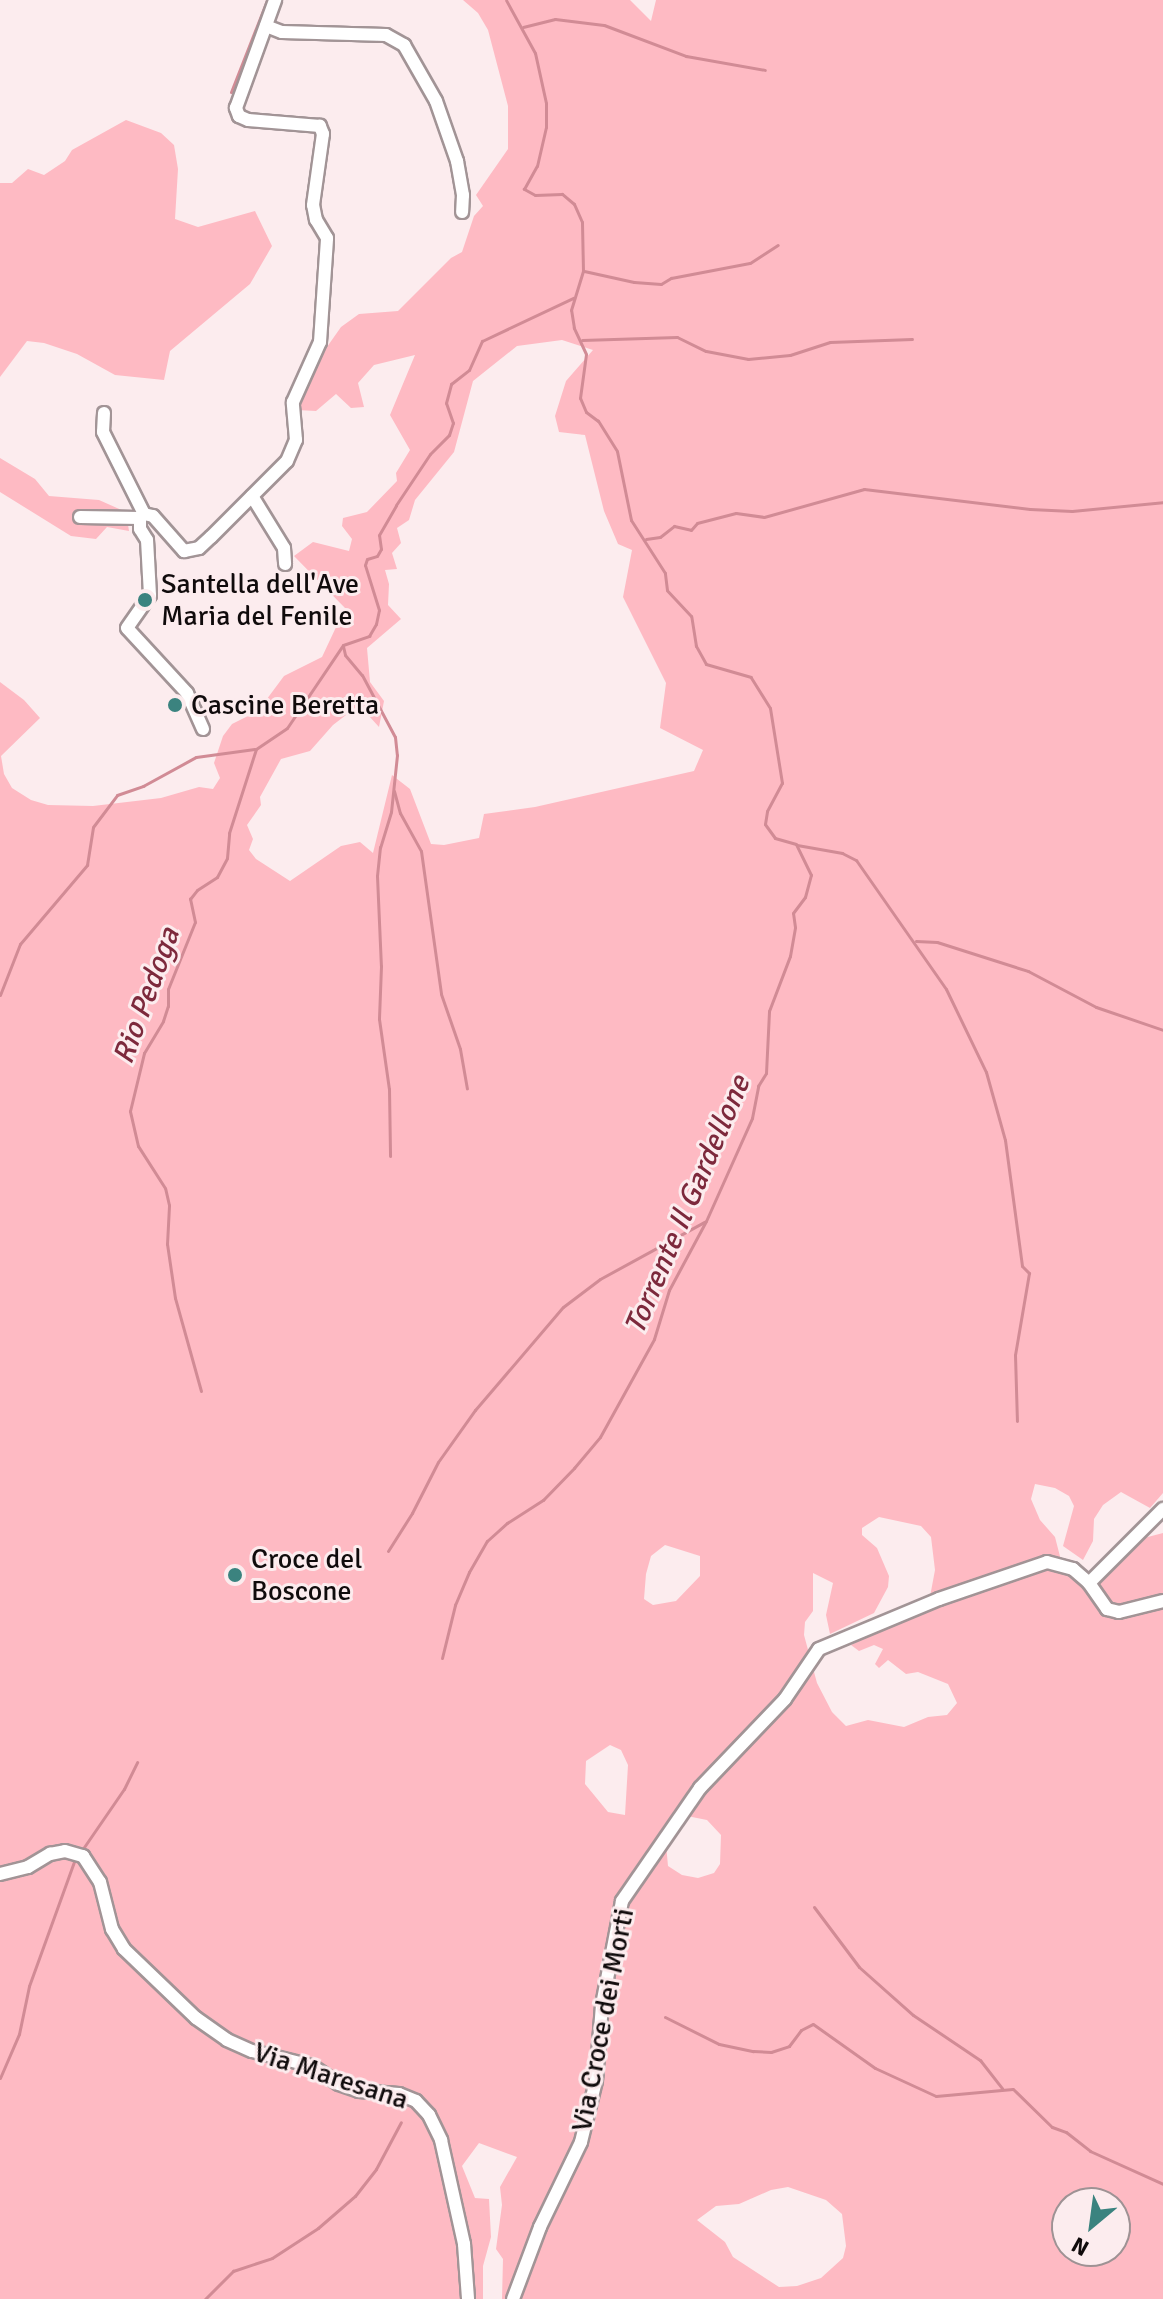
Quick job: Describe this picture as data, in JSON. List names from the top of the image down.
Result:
{
  "streets": {
    "street": ["Via Croce dei Morti", "Via Maresana"]
  },
  "water": ["Rio Pedoga", "Torrente Il Gardellone"],
  "places": ["Santella dell'Ave Maria del Fenile", "Cascine Beretta", "Croce del Boscone"],
  "north": "bottom left"
}
